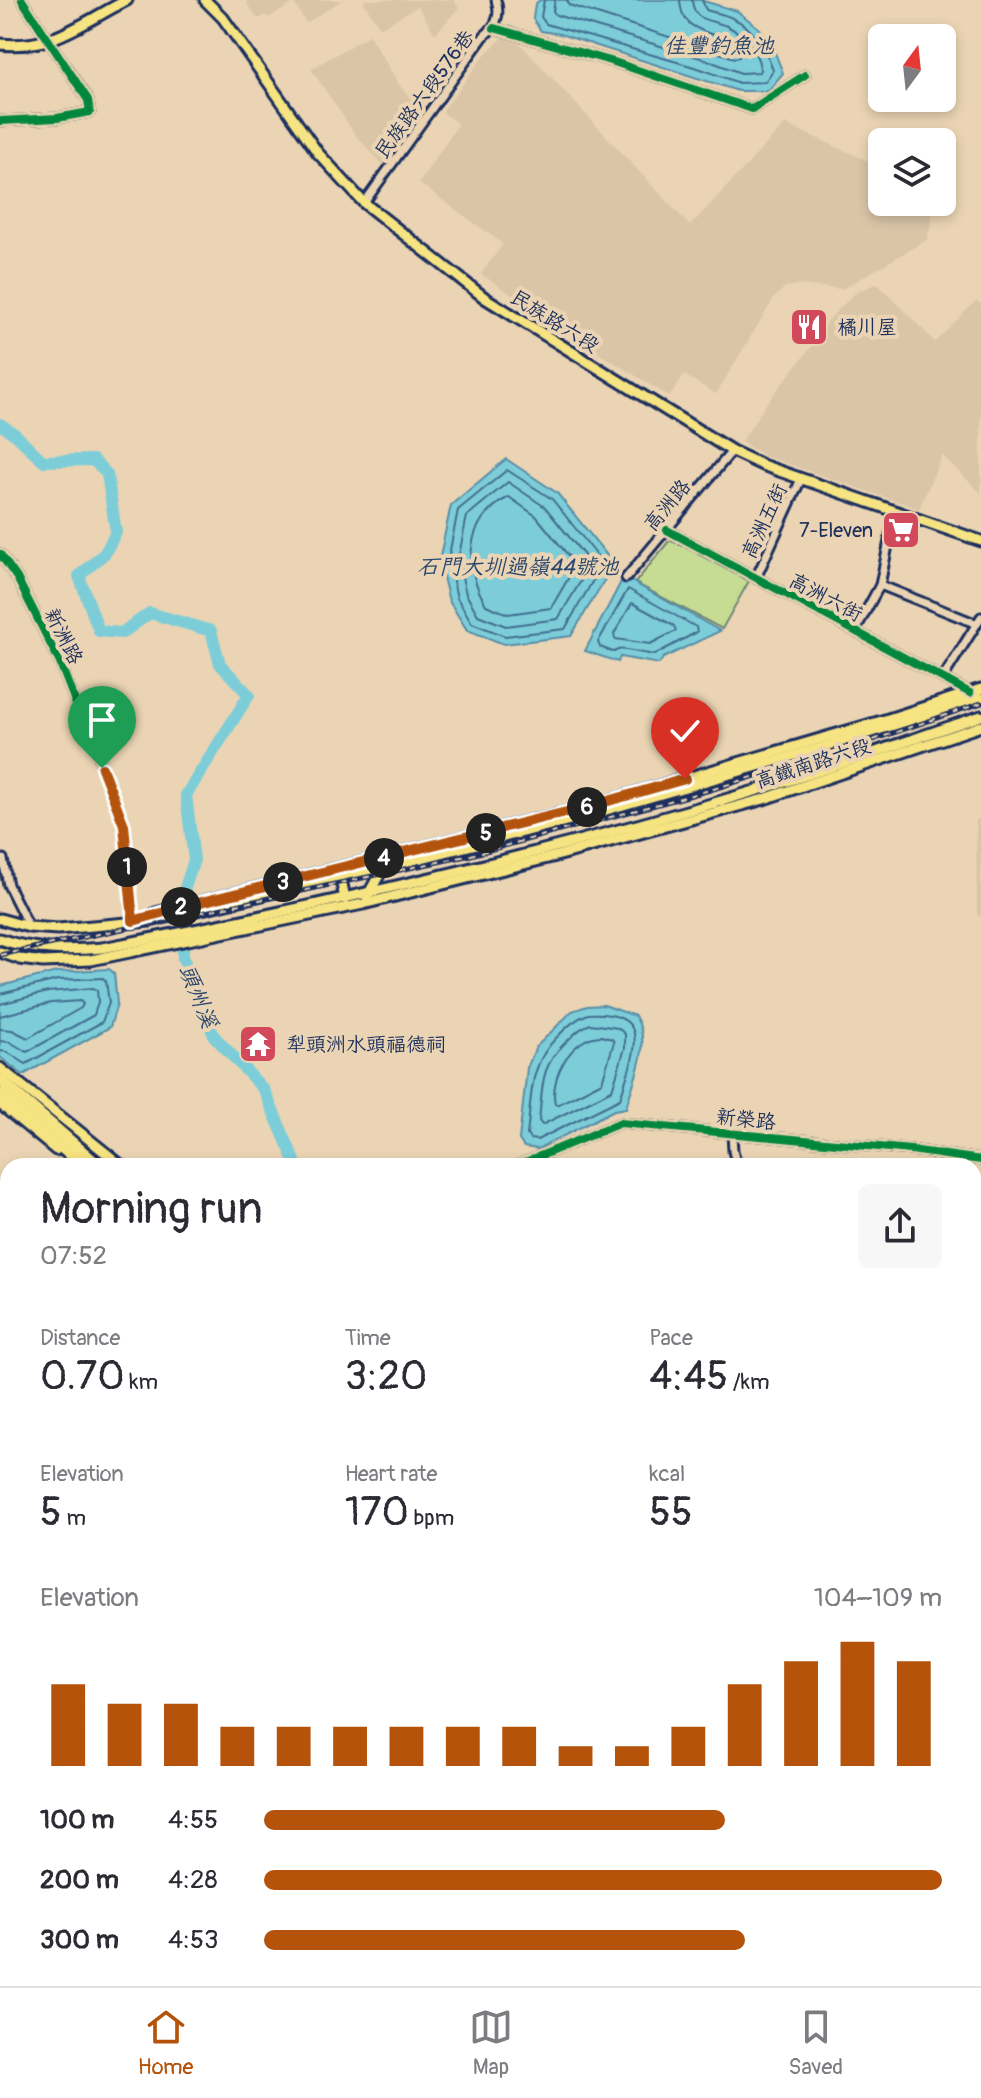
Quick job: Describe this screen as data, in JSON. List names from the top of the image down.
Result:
{
  "streets": {
    "main road": ["民族路六段", "高鐵南路六段"],
    "street": [
      "民族路六段576巷",
      "高洲路",
      "高洲五街",
      "高洲六街",
      "新洲路",
      "新榮路"
    ]
  },
  "crossings": [
    ["民族路六段576巷", "民族路六段"],
    ["民族路六段", "高洲路"],
    ["民族路六段", "高洲五街"],
    ["高洲路", "高洲六街"],
    ["高洲五街", "高洲六街"],
    ["高洲六街", "高鐵南路六段"],
    ["新洲路", "高鐵南路六段"]
  ],
  "water": ["佳豐釣魚池", "石門大圳過嶺44號池", "頭州溪"],
  "places": {
    "restaurant": ["橘川屋"],
    "supermarket": ["7-Eleven"],
    "temple": ["犁頭洲水頭福德祠"]
  },
  "north": "top",
  "page": {
    "pins": [
      "6",
      "5",
      "4",
      "1",
      "3",
      "2"
    ],
    "heading": ["Morning run", "07:52"],
    "stats": [
      ["Distance", "0.70 km"],
      ["Time", "3:20"],
      ["Pace", "4:45 /km"],
      ["Elevation", "5 m"],
      ["Heart rate", "170 bpm"],
      ["kcal", "55"]
    ],
    "chart": ["Elevation", "104–109 m"],
    "list": [
      {
        "name": "100 m",
        "note": "4:55"
      },
      {
        "name": "200 m",
        "note": "4:28"
      },
      {
        "name": "300 m",
        "note": "4:53"
      }
    ],
    "tabs": ["Home", "Map", "Saved"]
  }
}
